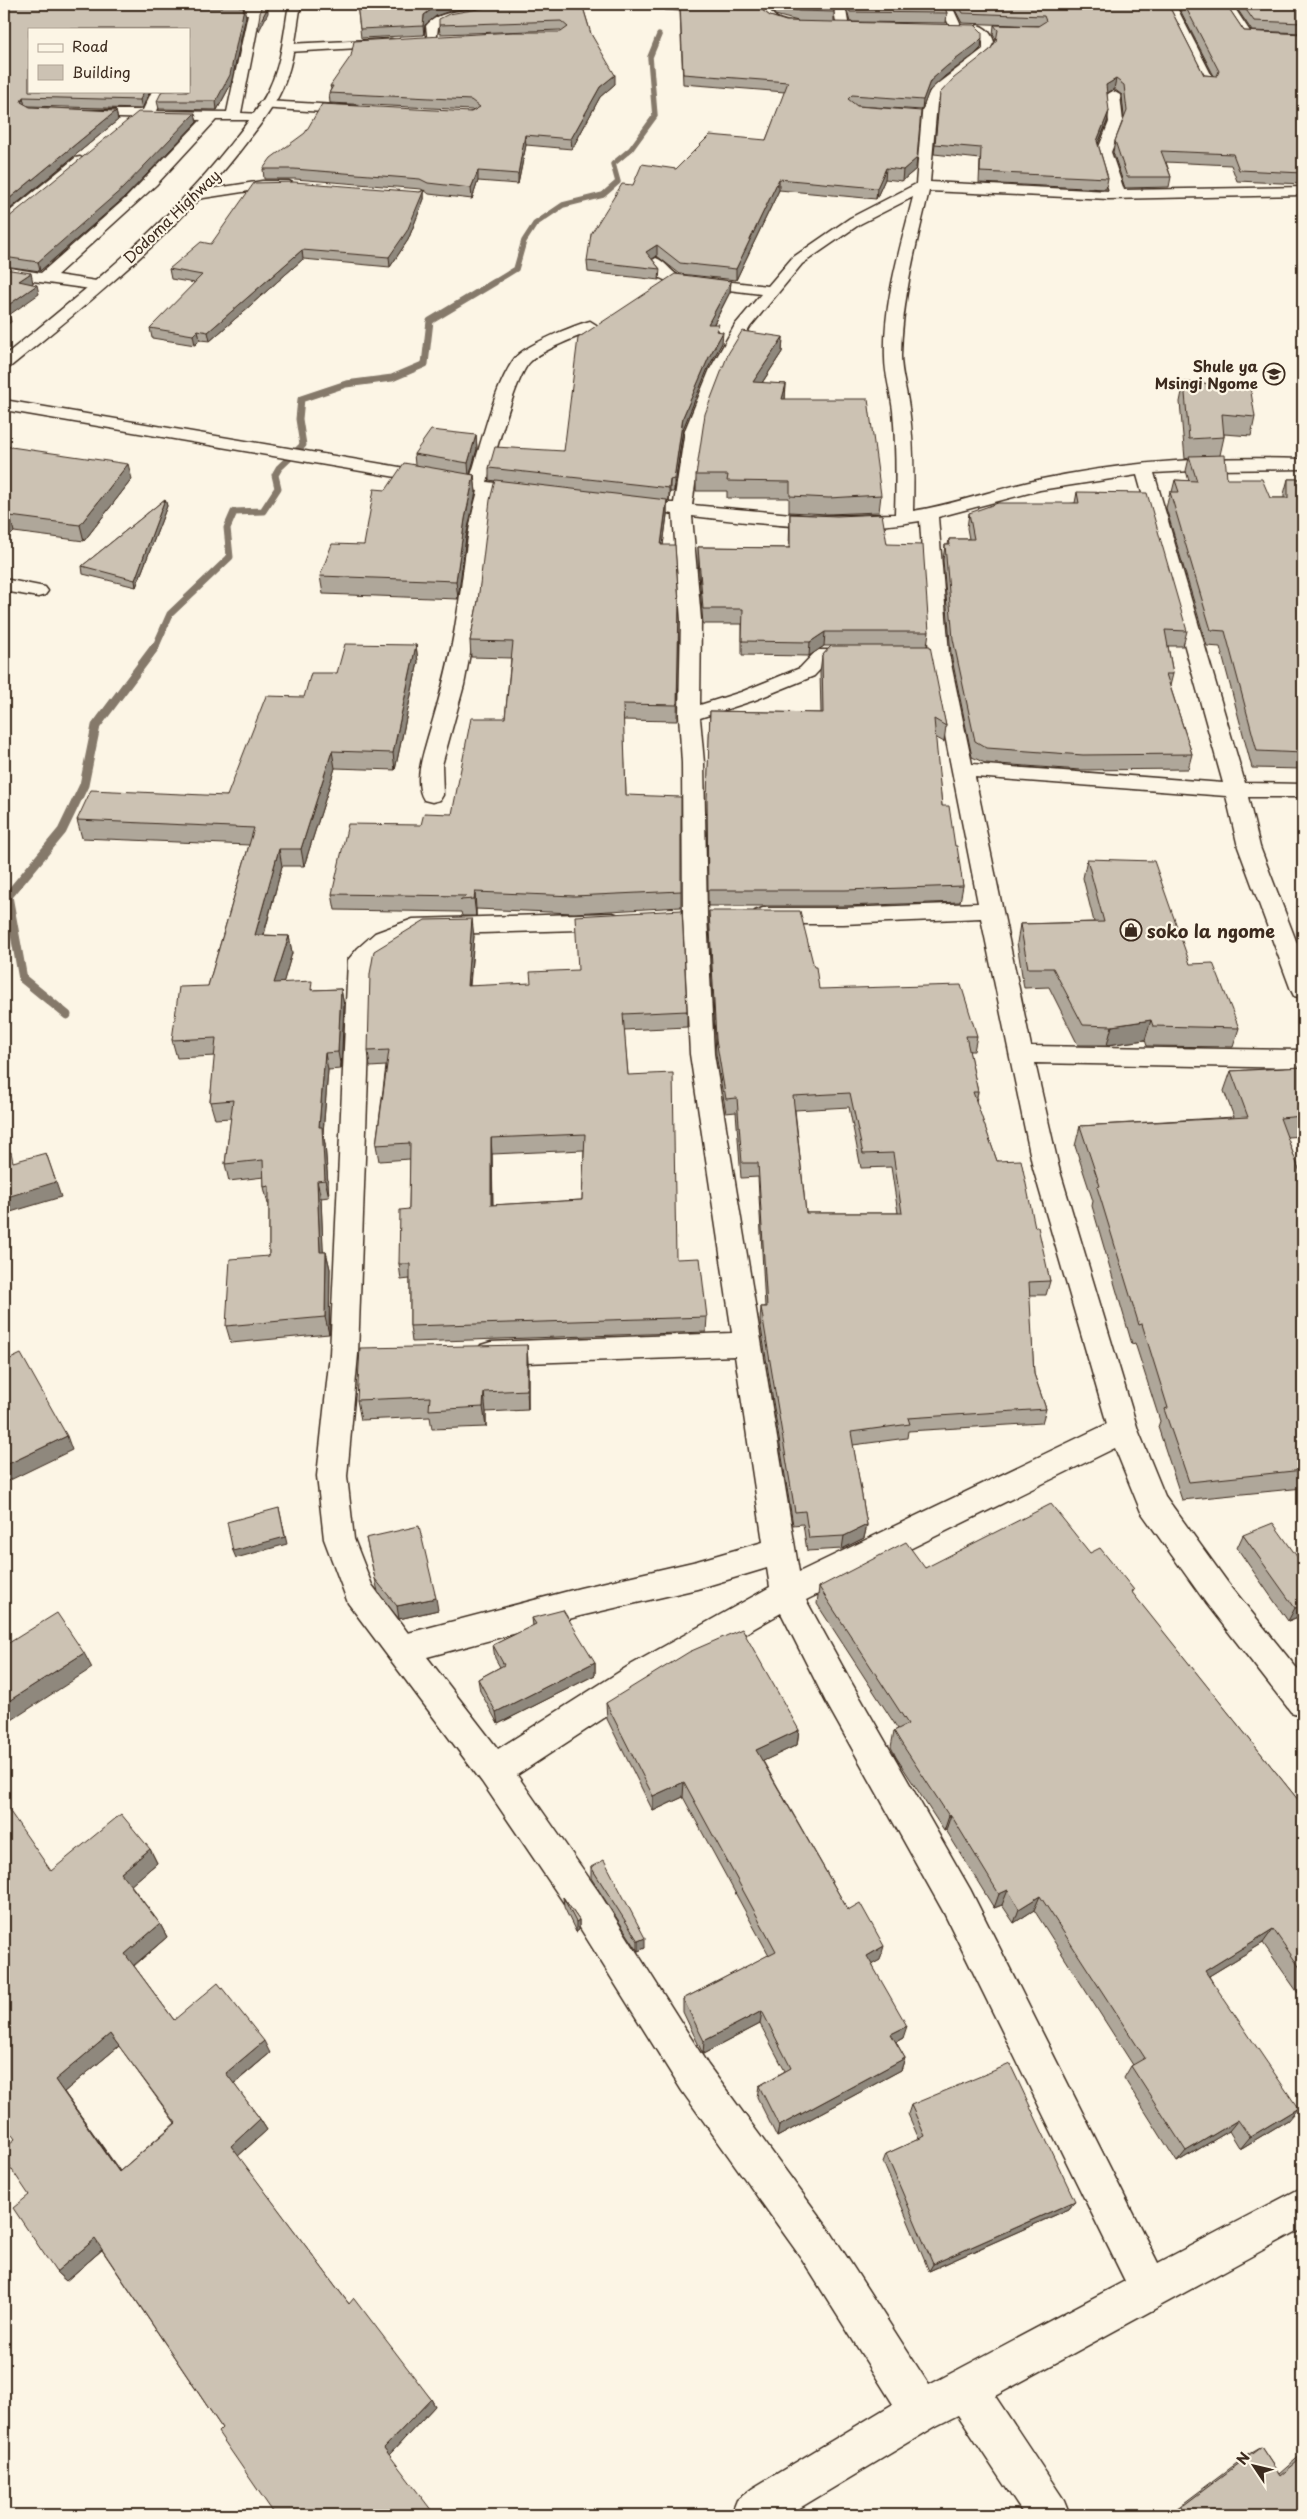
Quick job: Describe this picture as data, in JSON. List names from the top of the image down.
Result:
{
  "streets": {
    "main road": ["Dodoma Highway"]
  },
  "places": {
    "school or university": ["Shule ya Msingi Ngome"],
    "shop": ["soko la ngome"]
  },
  "legend": ["Road", "Building"],
  "north": "top left"
}
